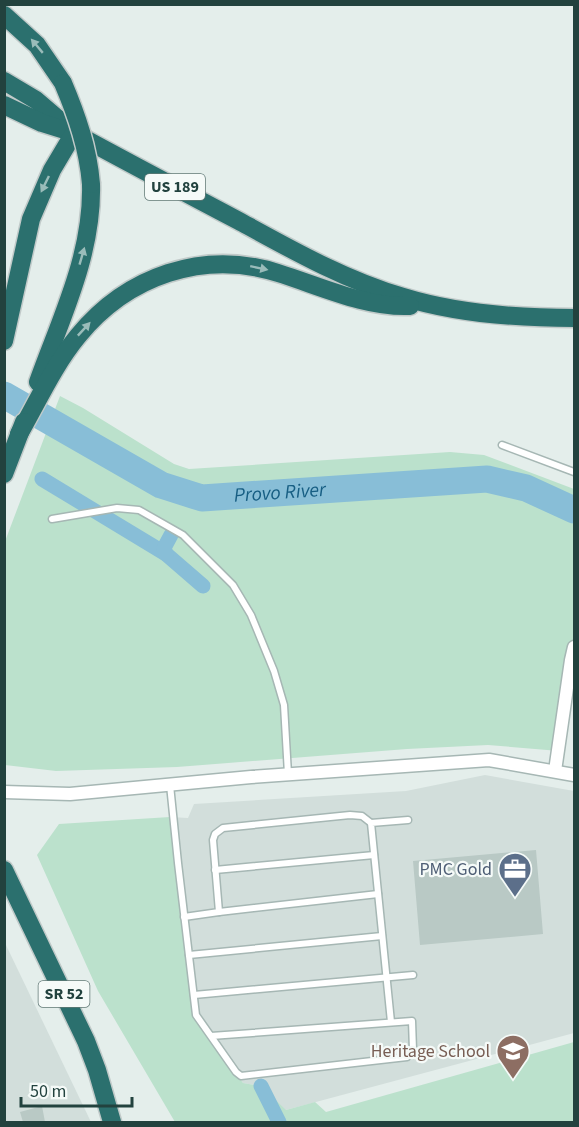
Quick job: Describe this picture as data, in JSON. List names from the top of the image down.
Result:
{
  "streets": {
    "highway": ["US 189", "SR 52"]
  },
  "water": ["Provo River"],
  "places": {
    "office": ["PMC Gold"],
    "school or university": ["Heritage School"]
  },
  "scale_bar": "50 m"
}
